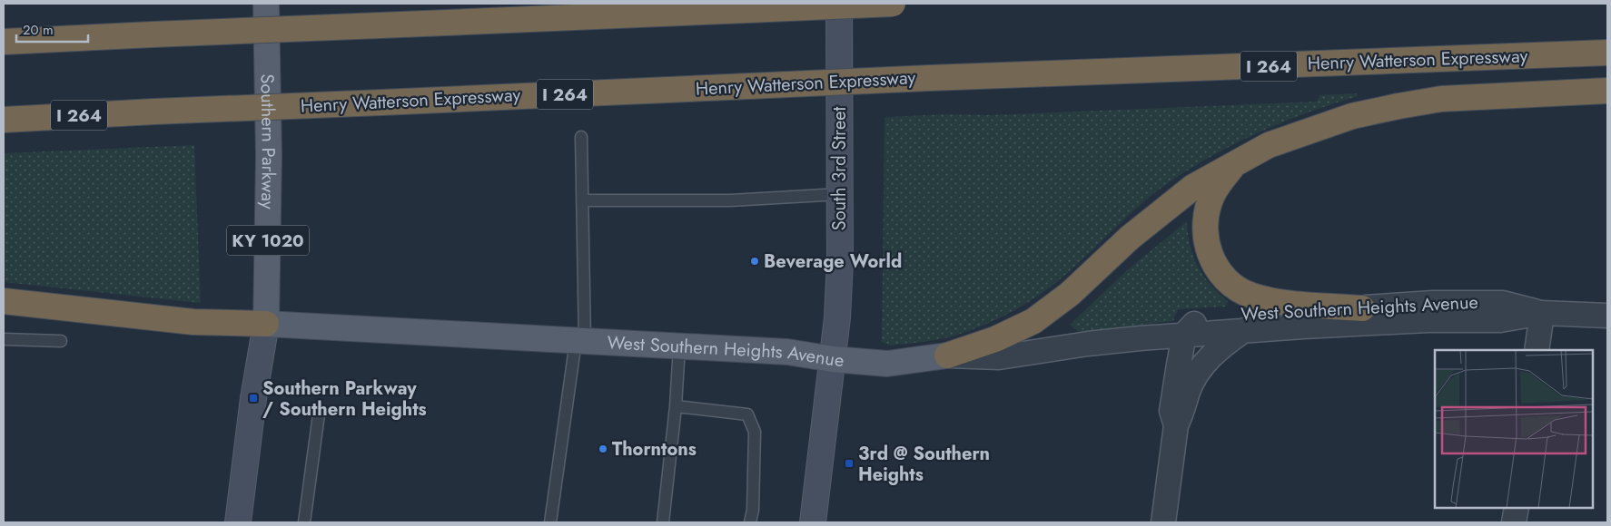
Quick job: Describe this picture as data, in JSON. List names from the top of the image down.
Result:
{
  "streets": {
    "highway": ["Henry Watterson Expressway", "I 264"],
    "main road": [
      "Southern Parkway",
      "South 3rd Street",
      "KY 1020",
      "West Southern Heights Avenue"
    ]
  },
  "crossings": [
    ["Southern Parkway", "West Southern Heights Avenue"],
    ["South 3rd Street", "West Southern Heights Avenue"]
  ],
  "places": {
    "other": ["Beverage World", "Thorntons"],
    "transit": ["Southern Parkway / Southern Heights", "3rd @ Southern Heights"]
  },
  "scale_bar": "20 m"
}
